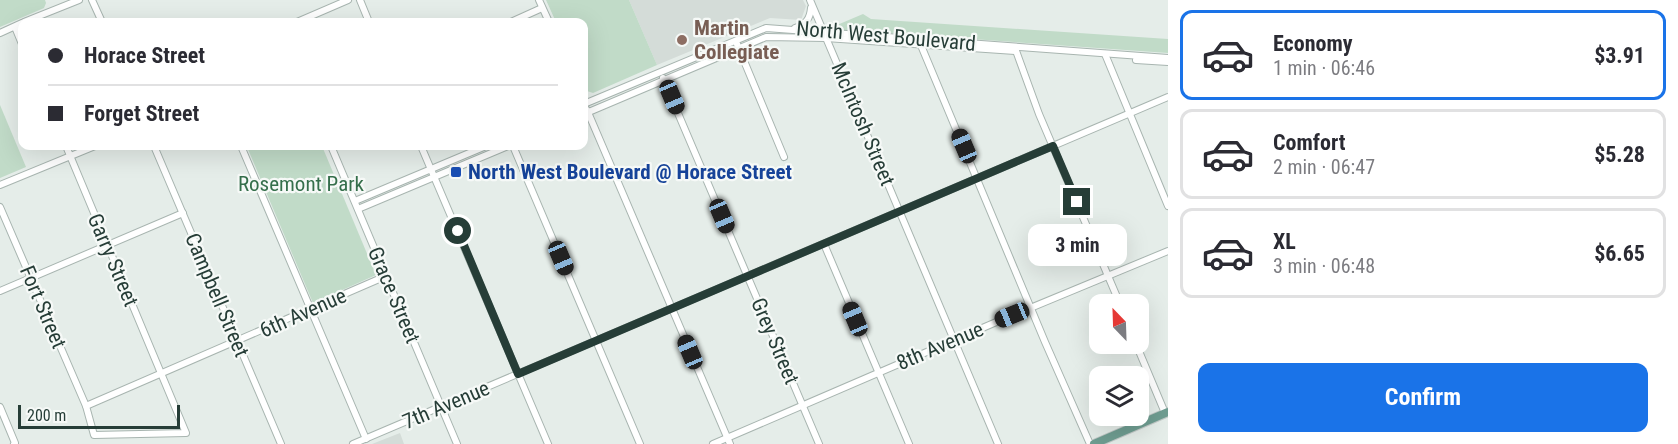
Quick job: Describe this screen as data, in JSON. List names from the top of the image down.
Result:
{
  "streets": {
    "street": [
      "North West Boulevard",
      "McIntosh Street",
      "Garry Street",
      "Campbell Street",
      "Grace Street",
      "Fort Street",
      "6th Avenue",
      "Grey Street",
      "8th Avenue",
      "7th Avenue"
    ]
  },
  "crossings": [
    ["North West Boulevard", "McIntosh Street"],
    ["North West Boulevard", "Grey Street"],
    ["McIntosh Street", "8th Avenue"],
    ["McIntosh Street", "7th Avenue"],
    ["Garry Street", "Fort Street"],
    ["Garry Street", "6th Avenue"],
    ["Campbell Street", "6th Avenue"],
    ["Grace Street", "6th Avenue"],
    ["Grace Street", "7th Avenue"],
    ["Fort Street", "6th Avenue"],
    ["Grey Street", "8th Avenue"],
    ["Grey Street", "7th Avenue"]
  ],
  "parks": ["Rosemont Park"],
  "places": {
    "other": ["Martin Collegiate"],
    "transit": ["North West Boulevard @ Horace Street"]
  },
  "scale_bar": "200 m",
  "north": "top left",
  "page": {
    "list": [
      {
        "name": "Economy",
        "note": "1 min · 06:46",
        "value": "$3.91"
      },
      {
        "name": "Comfort",
        "note": "2 min · 06:47",
        "value": "$5.28"
      },
      {
        "name": "XL",
        "note": "3 min · 06:48",
        "value": "$6.65"
      }
    ],
    "banner": ["Horace Street", "Forget Street"],
    "bubble": "3 min",
    "buttons": "Confirm",
    "scale": "200 m"
  }
}
